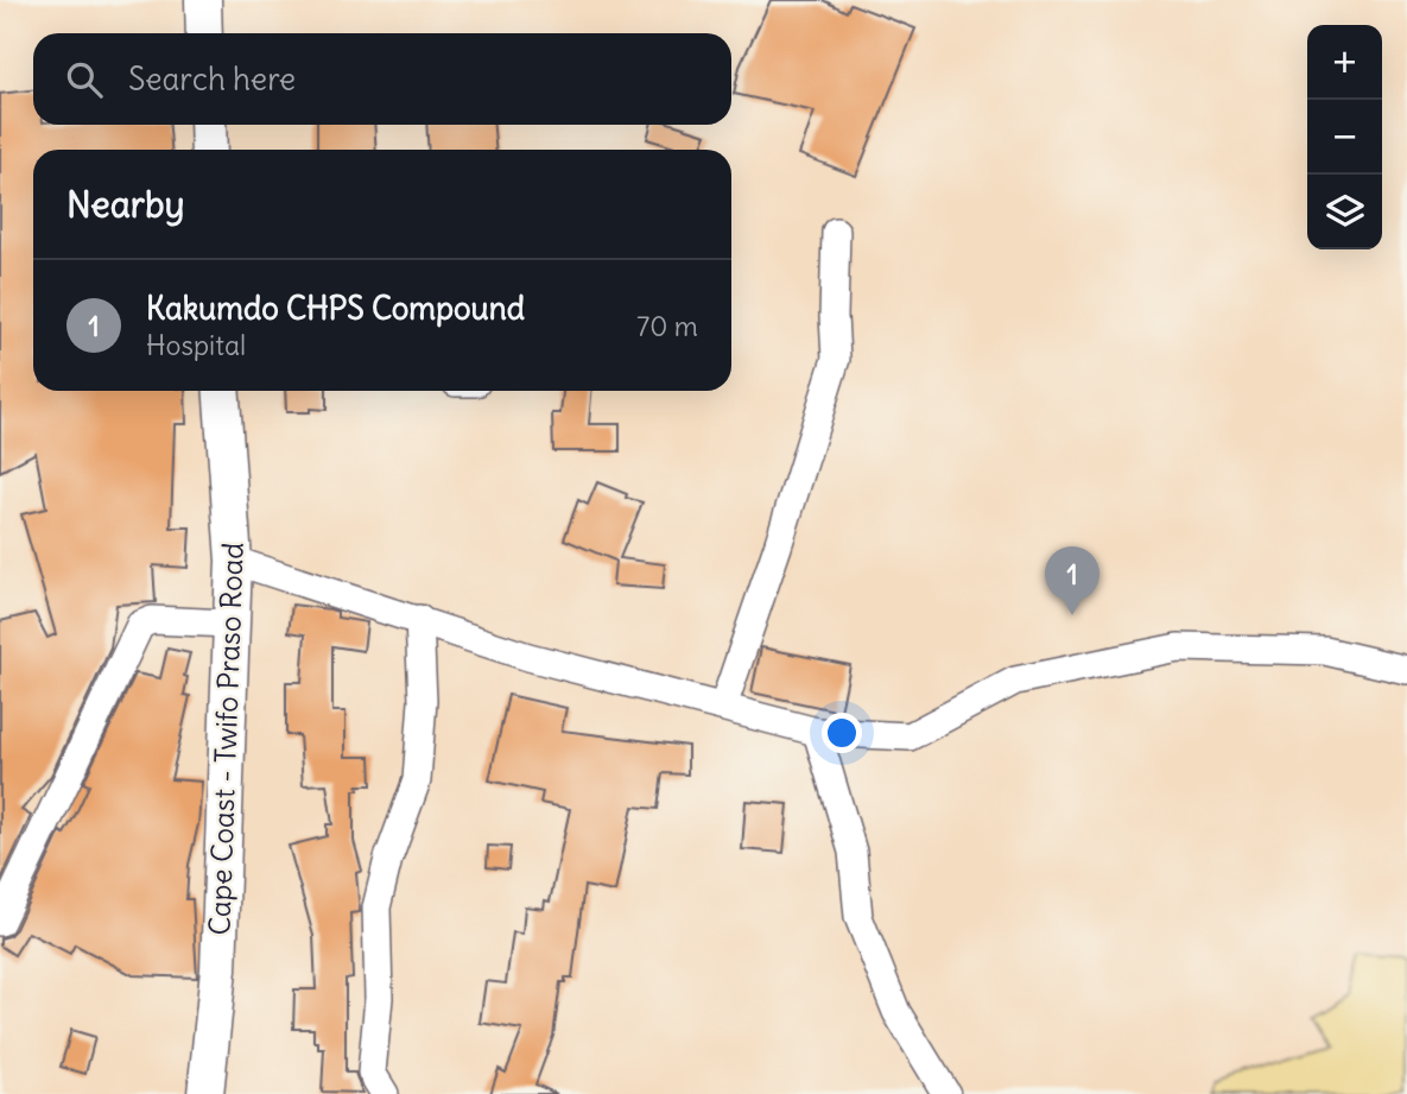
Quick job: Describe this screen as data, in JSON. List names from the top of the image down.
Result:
{
  "streets": {
    "main road": ["Cape Coast - Twifo Praso Road"]
  },
  "page": {
    "map_buttons": ["+", "−"],
    "search": "Search here",
    "heading": "Nearby",
    "list": [
      {
        "mark": "1",
        "name": "Kakumdo CHPS Compound",
        "note": "Hospital",
        "value": "70 m"
      }
    ],
    "pins": "1"
  }
}
